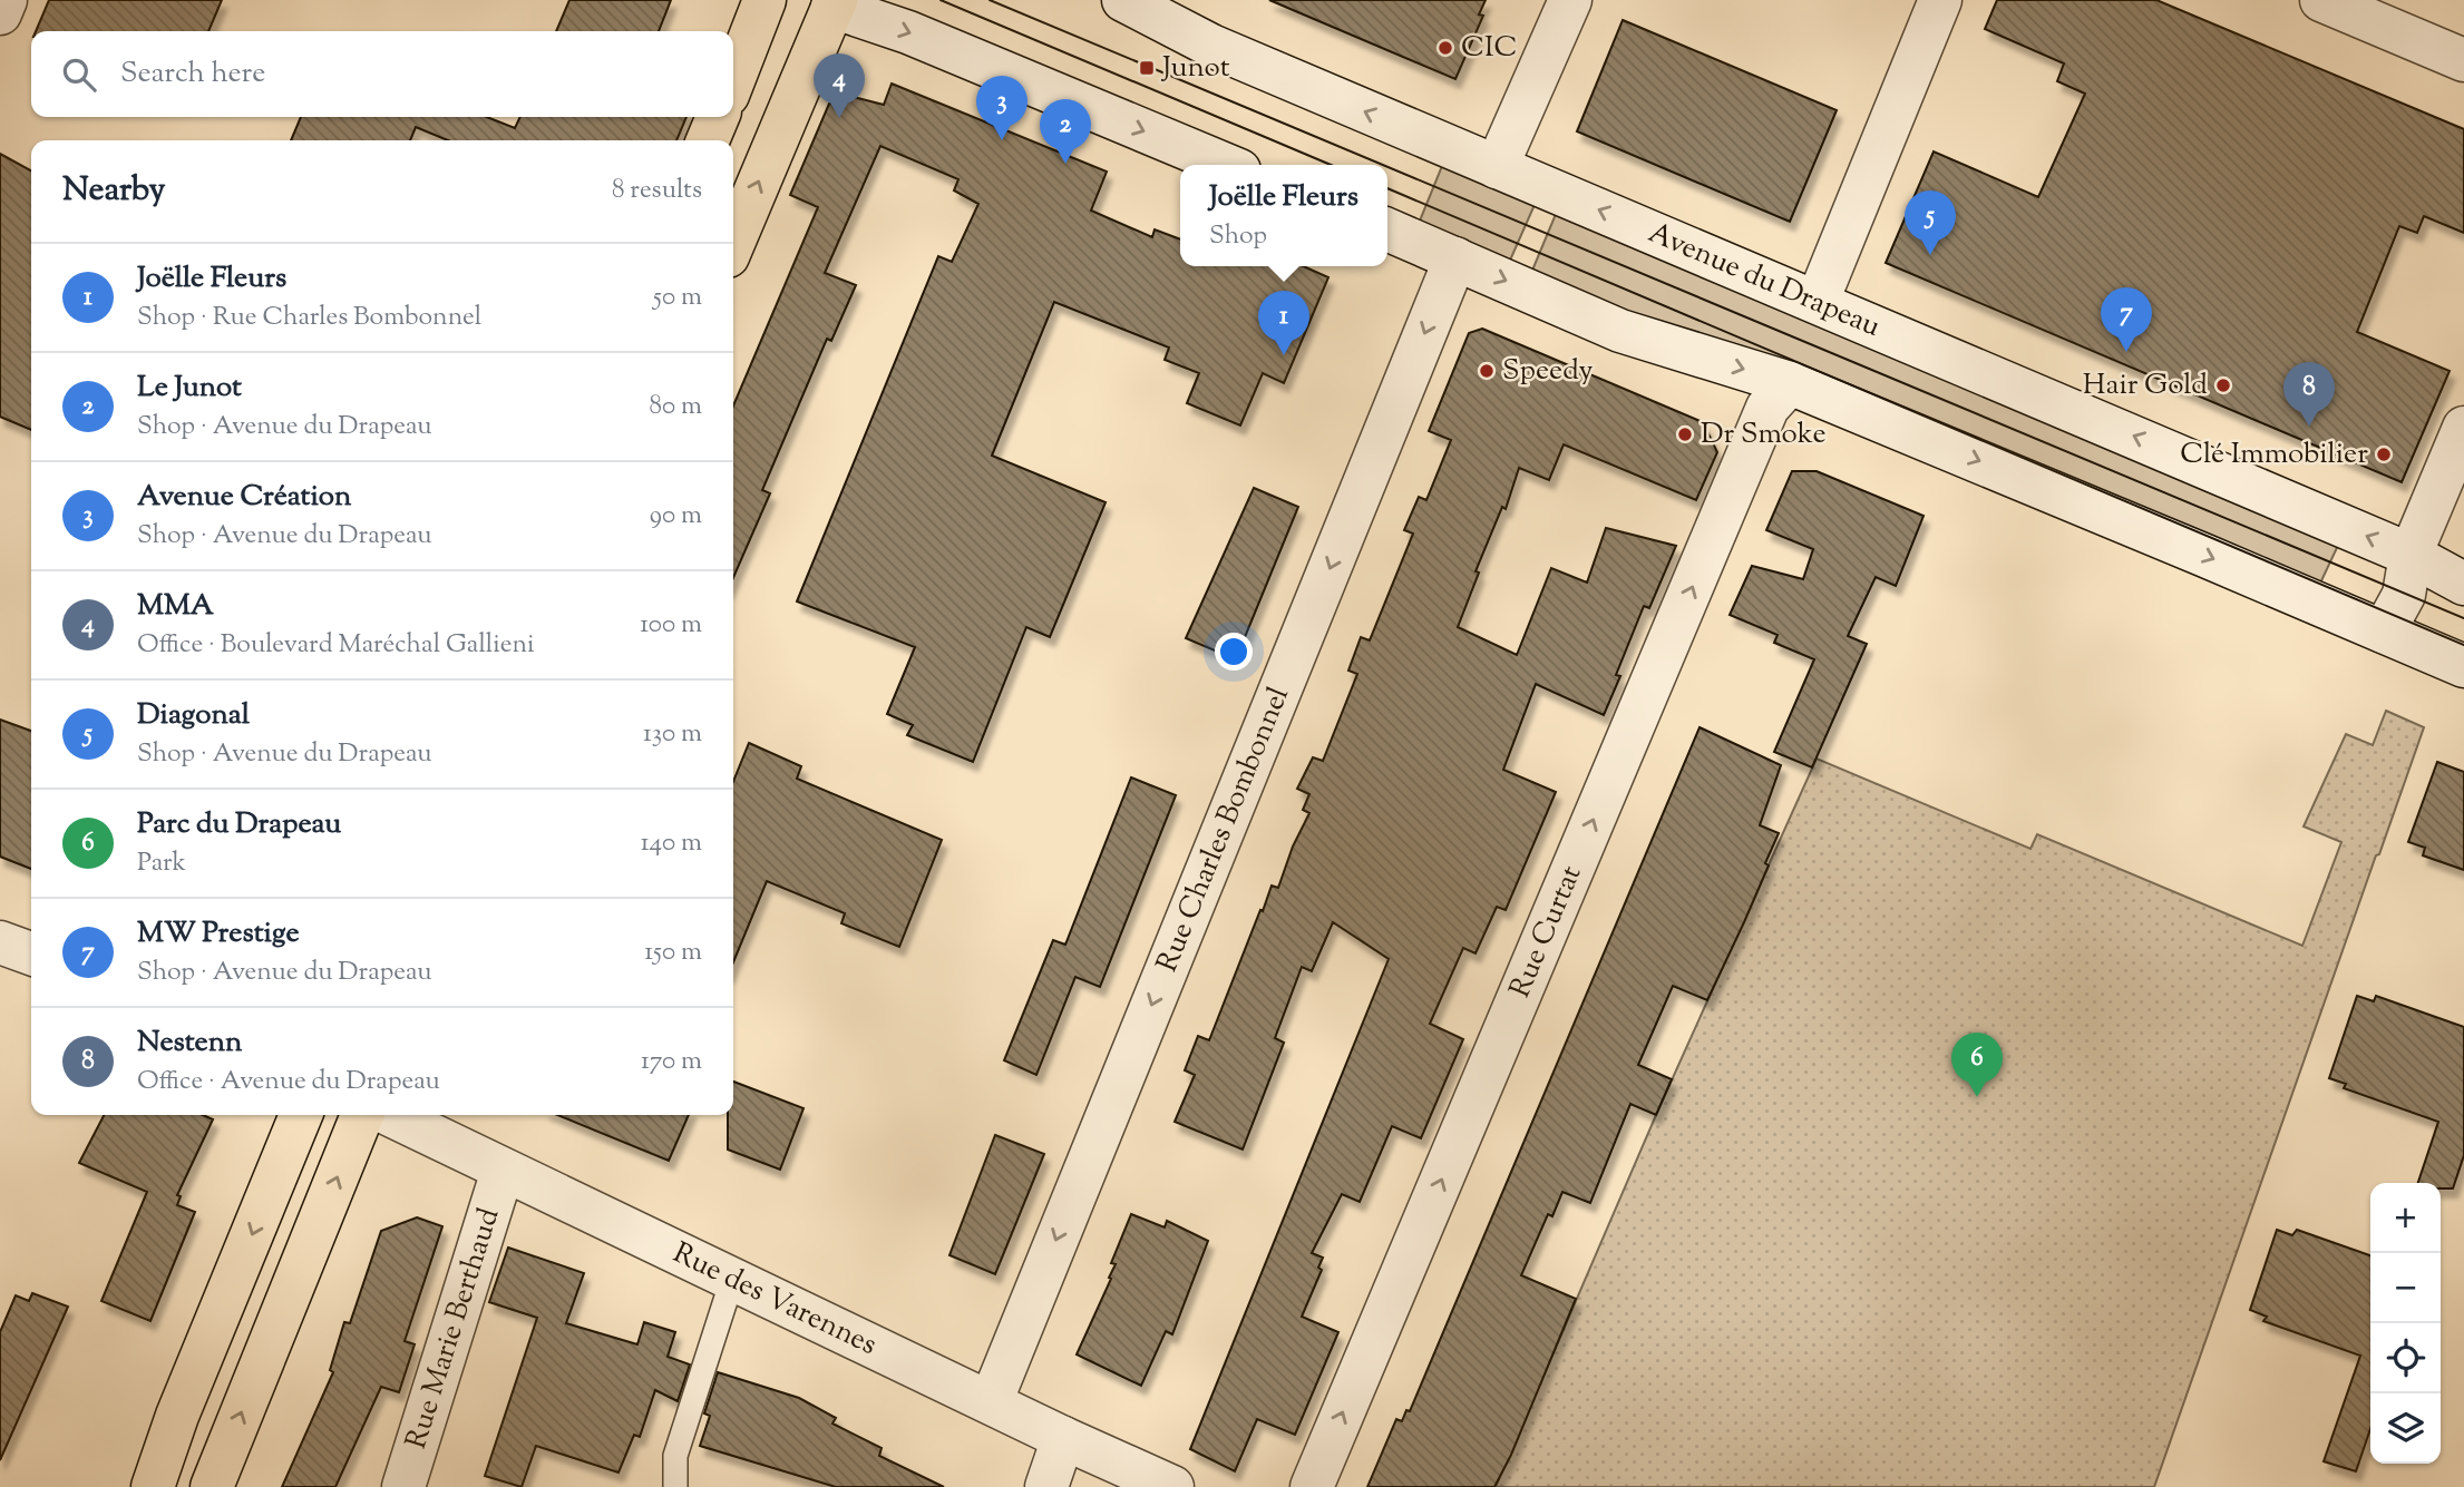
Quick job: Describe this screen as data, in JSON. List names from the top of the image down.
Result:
{
  "streets": {
    "street": [
      "Avenue du Drapeau",
      "Rue Charles Bombonnel",
      "Rue Curtat",
      "Rue des Varennes",
      "Rue Marie Berthaud"
    ]
  },
  "crossings": [
    ["Rue Charles Bombonnel", "Rue des Varennes"],
    ["Rue des Varennes", "Rue Marie Berthaud"]
  ],
  "one_way": ["Rue Charles Bombonnel", "Rue Curtat"],
  "places": {
    "other": [
      "CIC",
      "Speedy",
      "Hair Gold",
      "Dr Smoke",
      "Clé Immobilier"
    ],
    "transit": ["Junot"]
  },
  "page": {
    "search": "Search here",
    "pins": [
      "4",
      "3",
      "2",
      "5",
      "7",
      "1",
      "8",
      "6"
    ],
    "heading": ["Nearby", "8 results"],
    "popup": ["Joëlle Fleurs", "Shop"],
    "list": [
      {
        "mark": "1",
        "name": "Joëlle Fleurs",
        "note": "Shop · Rue Charles Bombonnel",
        "value": "50 m"
      },
      {
        "mark": "2",
        "name": "Le Junot",
        "note": "Shop · Avenue du Drapeau",
        "value": "80 m"
      },
      {
        "mark": "3",
        "name": "Avenue Création",
        "note": "Shop · Avenue du Drapeau",
        "value": "90 m"
      },
      {
        "mark": "4",
        "name": "MMA",
        "note": "Office · Boulevard Maréchal Gallieni",
        "value": "100 m"
      },
      {
        "mark": "5",
        "name": "Diagonal",
        "note": "Shop · Avenue du Drapeau",
        "value": "130 m"
      },
      {
        "mark": "6",
        "name": "Parc du Drapeau",
        "note": "Park",
        "value": "140 m"
      },
      {
        "mark": "7",
        "name": "MW Prestige",
        "note": "Shop · Avenue du Drapeau",
        "value": "150 m"
      },
      {
        "mark": "8",
        "name": "Nestenn",
        "note": "Office · Avenue du Drapeau",
        "value": "170 m"
      }
    ],
    "map_buttons": ["+", "−"]
  }
}
